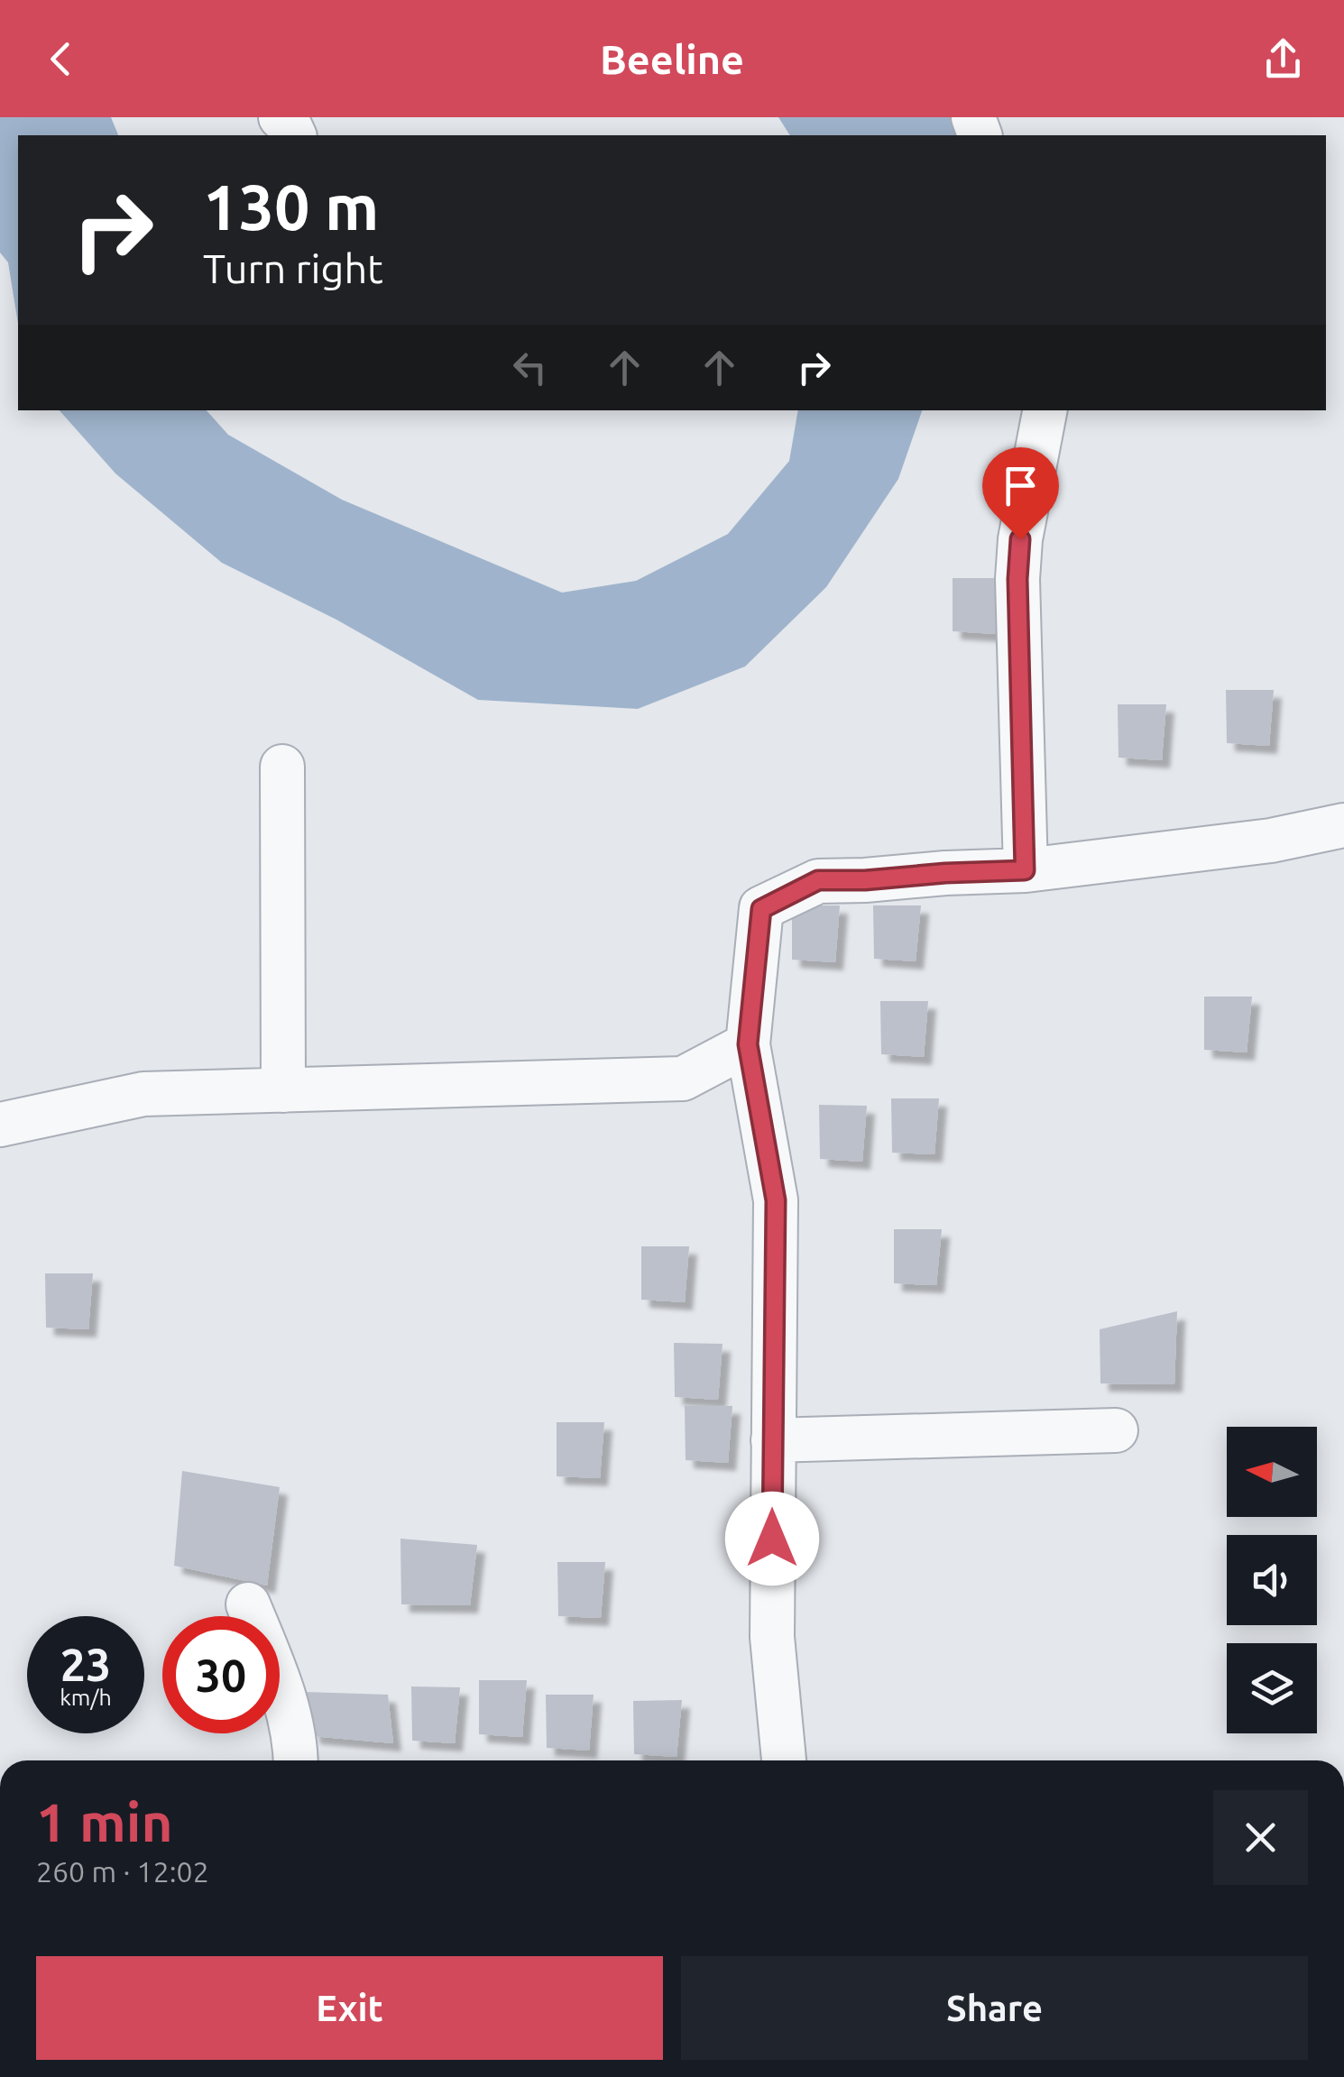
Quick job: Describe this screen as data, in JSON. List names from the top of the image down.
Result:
{
  "north": "left",
  "page": {
    "header": "Beeline",
    "turn": ["130 m", "Turn right"],
    "speed": "23 km/h",
    "limit": "30",
    "heading": ["1 min", "260 m · 12:02"],
    "buttons": ["Exit", "Share"]
  }
}
